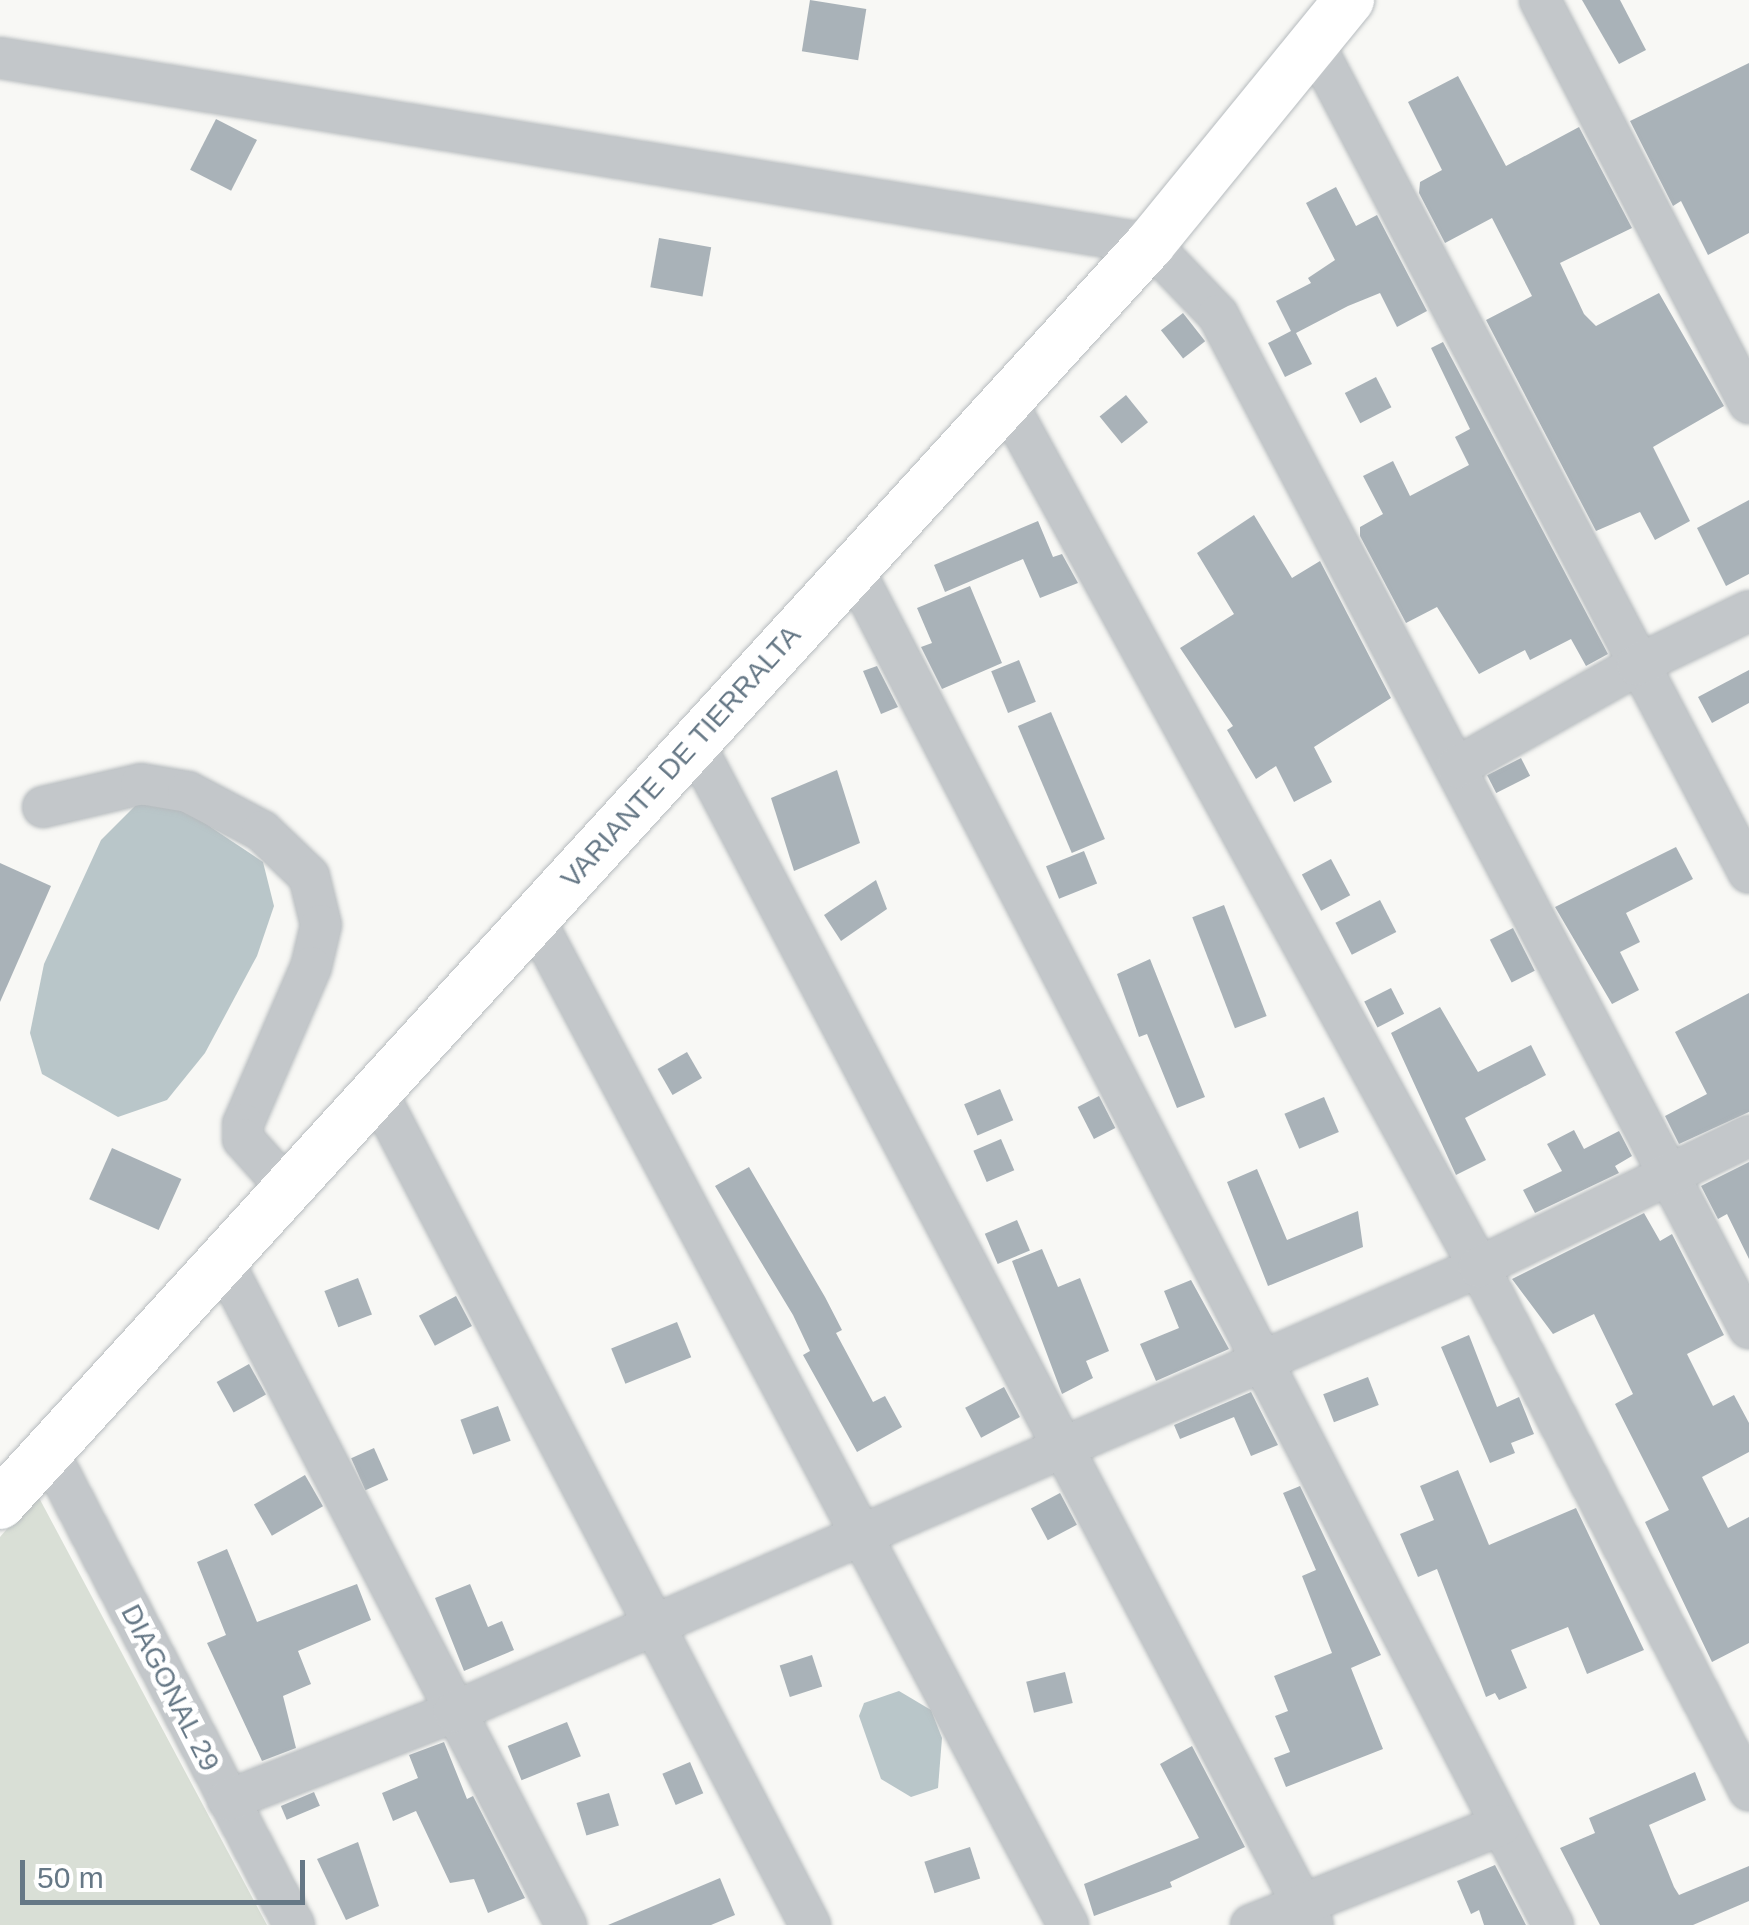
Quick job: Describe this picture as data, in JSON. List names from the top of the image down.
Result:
{
  "streets": {
    "main road": ["VARIANTE DE TIERRALTA"],
    "street": ["DIAGONAL 29"]
  },
  "crossings": [
    ["VARIANTE DE TIERRALTA", "DIAGONAL 29"]
  ],
  "scale_bar": "50 m"
}
